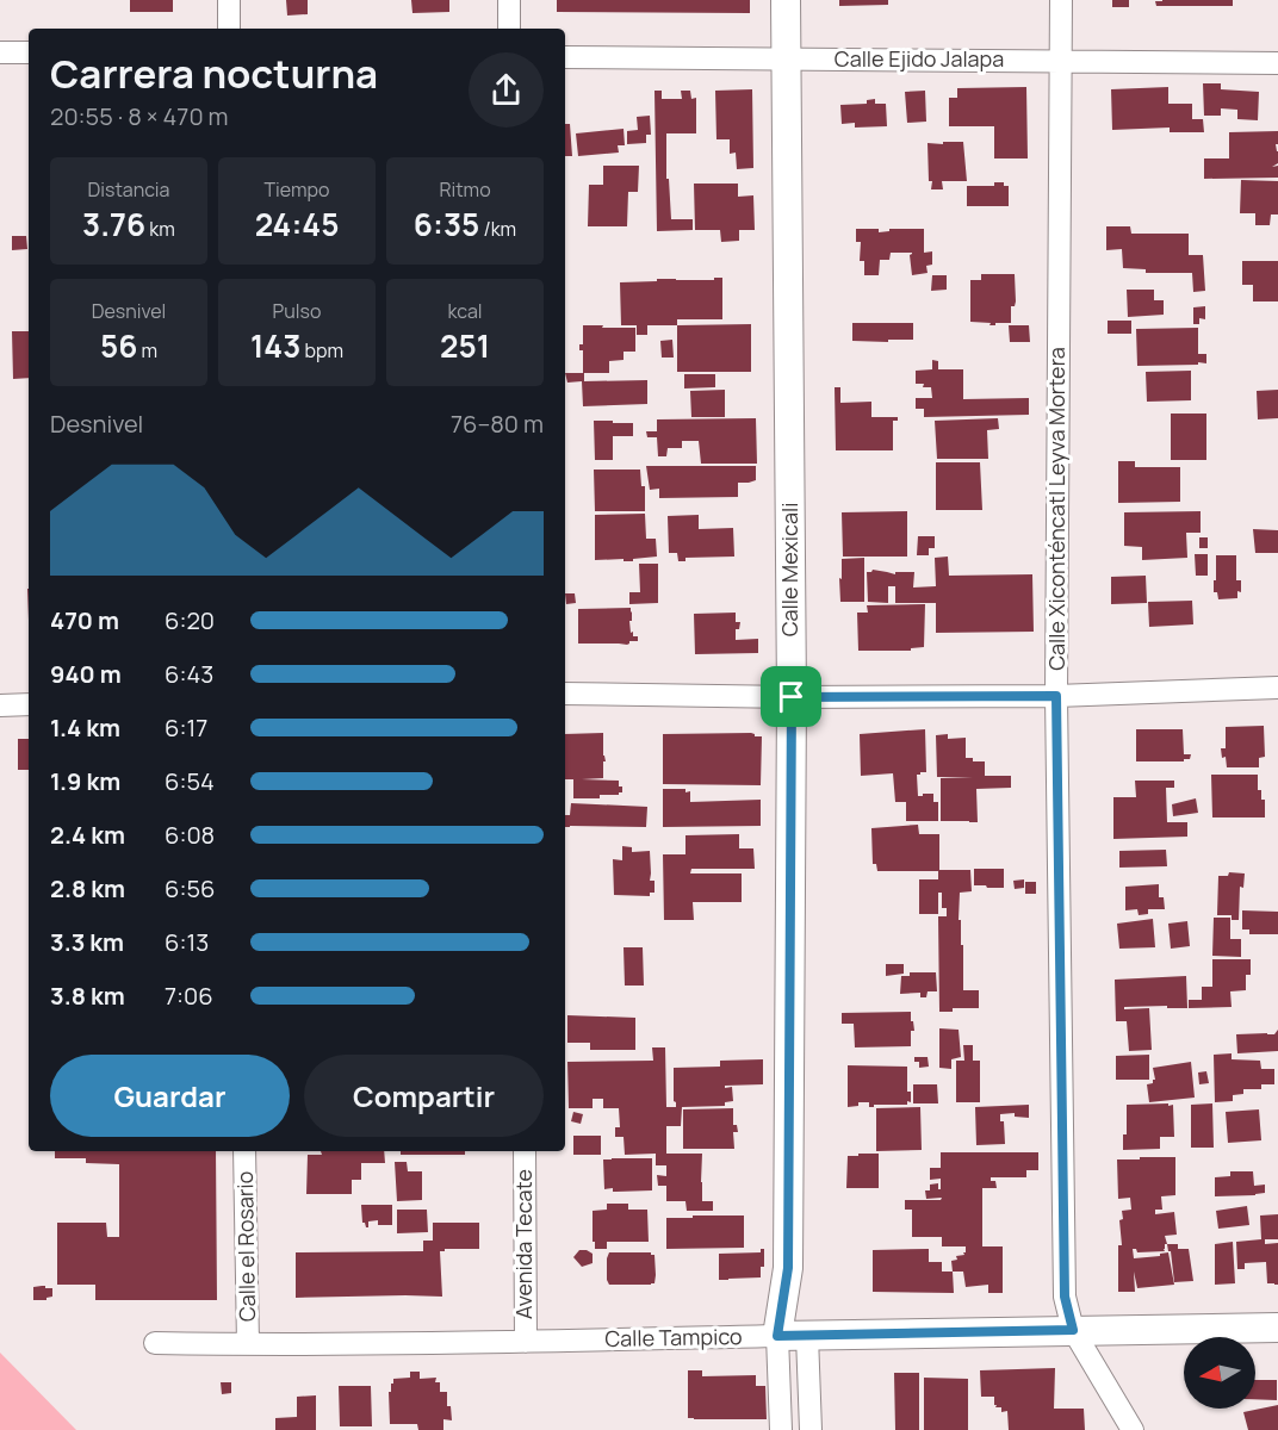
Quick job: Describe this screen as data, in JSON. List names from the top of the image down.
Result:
{
  "streets": {
    "street": [
      "Calle Ejido Jalapa",
      "Calle Xiconténcatl Leyva Mortera",
      "Calle Mexicali",
      "Avenida Tecate",
      "Calle el Rosario",
      "Calle Tampico"
    ]
  },
  "crossings": [
    ["Calle Ejido Jalapa", "Calle Xiconténcatl Leyva Mortera"],
    ["Calle Ejido Jalapa", "Calle Mexicali"],
    ["Calle Xiconténcatl Leyva Mortera", "Calle Tampico"],
    ["Calle Mexicali", "Calle Tampico"],
    ["Avenida Tecate", "Calle Tampico"],
    ["Calle el Rosario", "Calle Tampico"]
  ],
  "north": "left",
  "page": {
    "heading": ["Carrera nocturna", "20:55 · 8 × 470 m"],
    "stats": [
      ["Distancia", "3.76 km"],
      ["Tiempo", "24:45"],
      ["Ritmo", "6:35 /km"],
      ["Desnivel", "56 m"],
      ["Pulso", "143 bpm"],
      ["kcal", "251"]
    ],
    "chart": ["Desnivel", "76–80 m"],
    "list": [
      {
        "name": "470 m",
        "note": "6:20"
      },
      {
        "name": "940 m",
        "note": "6:43"
      },
      {
        "name": "1.4 km",
        "note": "6:17"
      },
      {
        "name": "1.9 km",
        "note": "6:54"
      },
      {
        "name": "2.4 km",
        "note": "6:08"
      },
      {
        "name": "2.8 km",
        "note": "6:56"
      },
      {
        "name": "3.3 km",
        "note": "6:13"
      },
      {
        "name": "3.8 km",
        "note": "7:06"
      }
    ],
    "buttons": ["Guardar", "Compartir"]
  }
}
